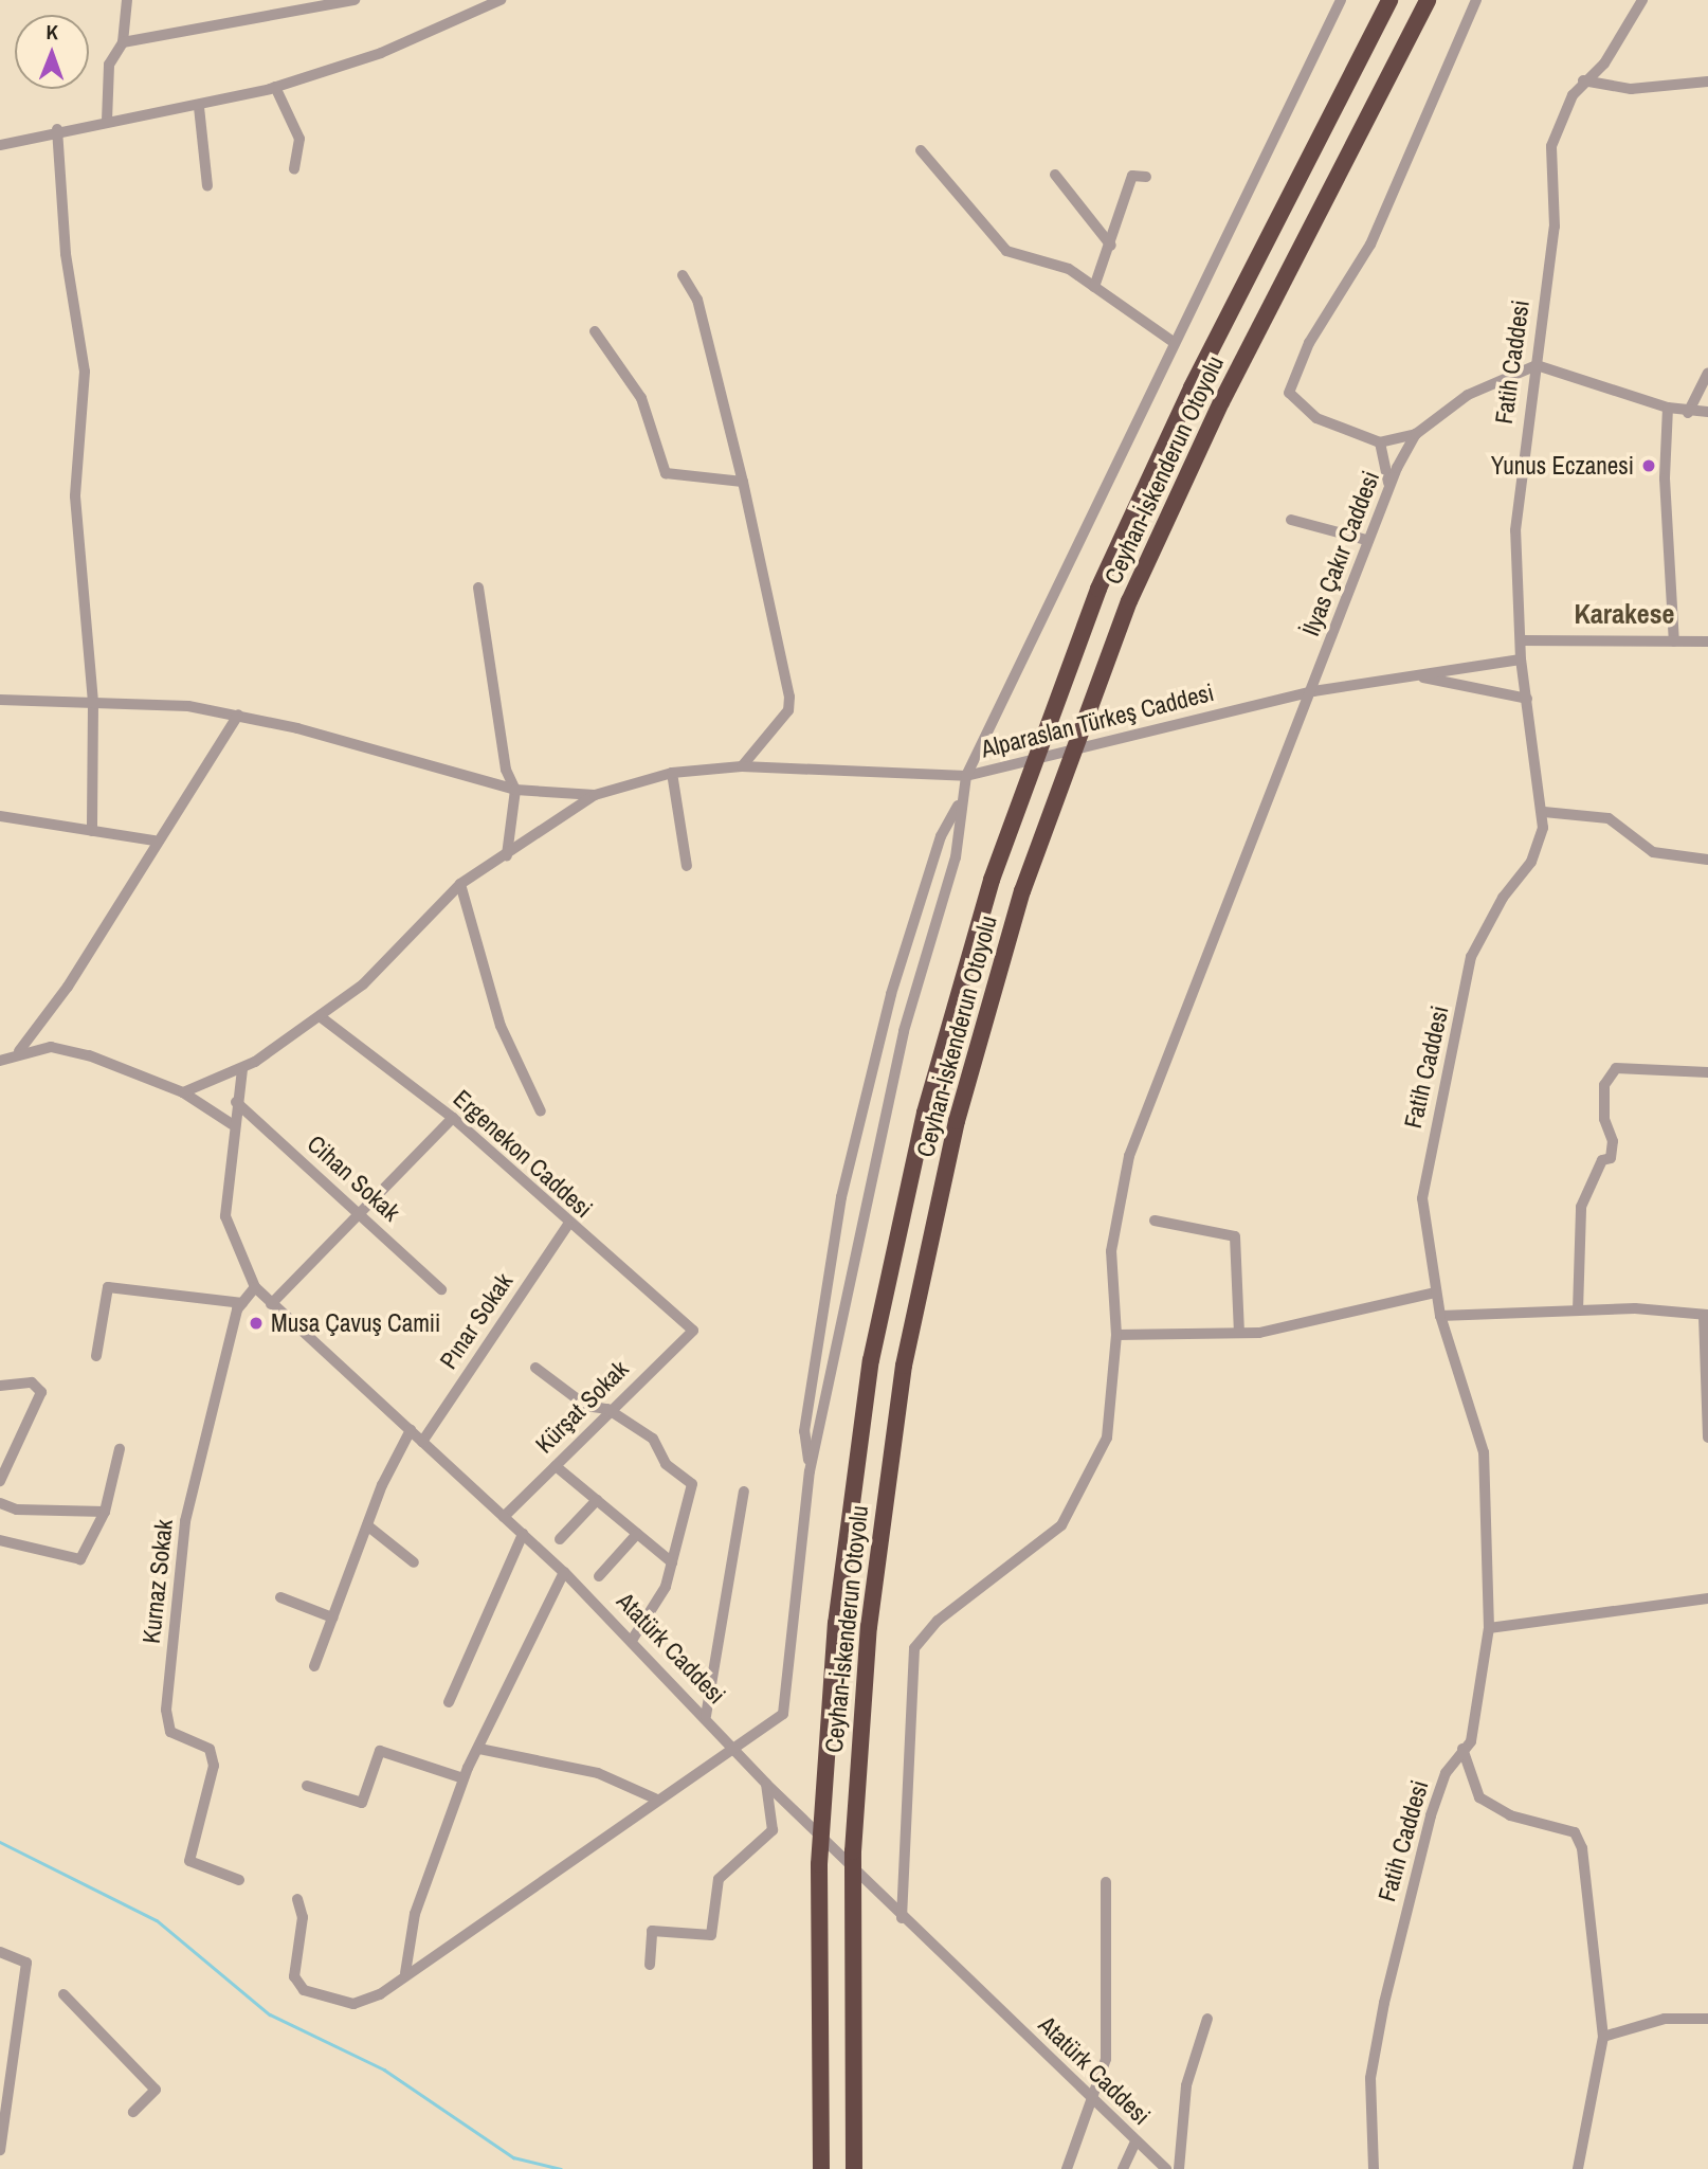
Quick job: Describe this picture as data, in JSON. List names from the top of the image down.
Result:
{
  "streets": {
    "highway": ["Ceyhan-İskenderun Otoyolu"],
    "street": [
      "Fatih Caddesi",
      "İlyas Çakır Caddesi",
      "Alparaslan Türkeş Caddesi",
      "Ergenekon Caddesi",
      "Cihan Sokak",
      "Pınar Sokak",
      "Kürşat Sokak",
      "Kurnaz Sokak",
      "Atatürk Caddesi"
    ]
  },
  "crossings": [
    ["Fatih Caddesi", "Alparaslan Türkeş Caddesi"],
    ["İlyas Çakır Caddesi", "Alparaslan Türkeş Caddesi"],
    ["İlyas Çakır Caddesi", "Atatürk Caddesi"],
    ["Ergenekon Caddesi", "Pınar Sokak"],
    ["Ergenekon Caddesi", "Kürşat Sokak"],
    ["Cihan Sokak", "Atatürk Caddesi"],
    ["Pınar Sokak", "Atatürk Caddesi"],
    ["Kürşat Sokak", "Atatürk Caddesi"],
    ["Kurnaz Sokak", "Atatürk Caddesi"]
  ],
  "districts": ["Karakese"],
  "places": ["Yunus Eczanesi", "Musa Çavuş Camii"],
  "north": "top"
}
